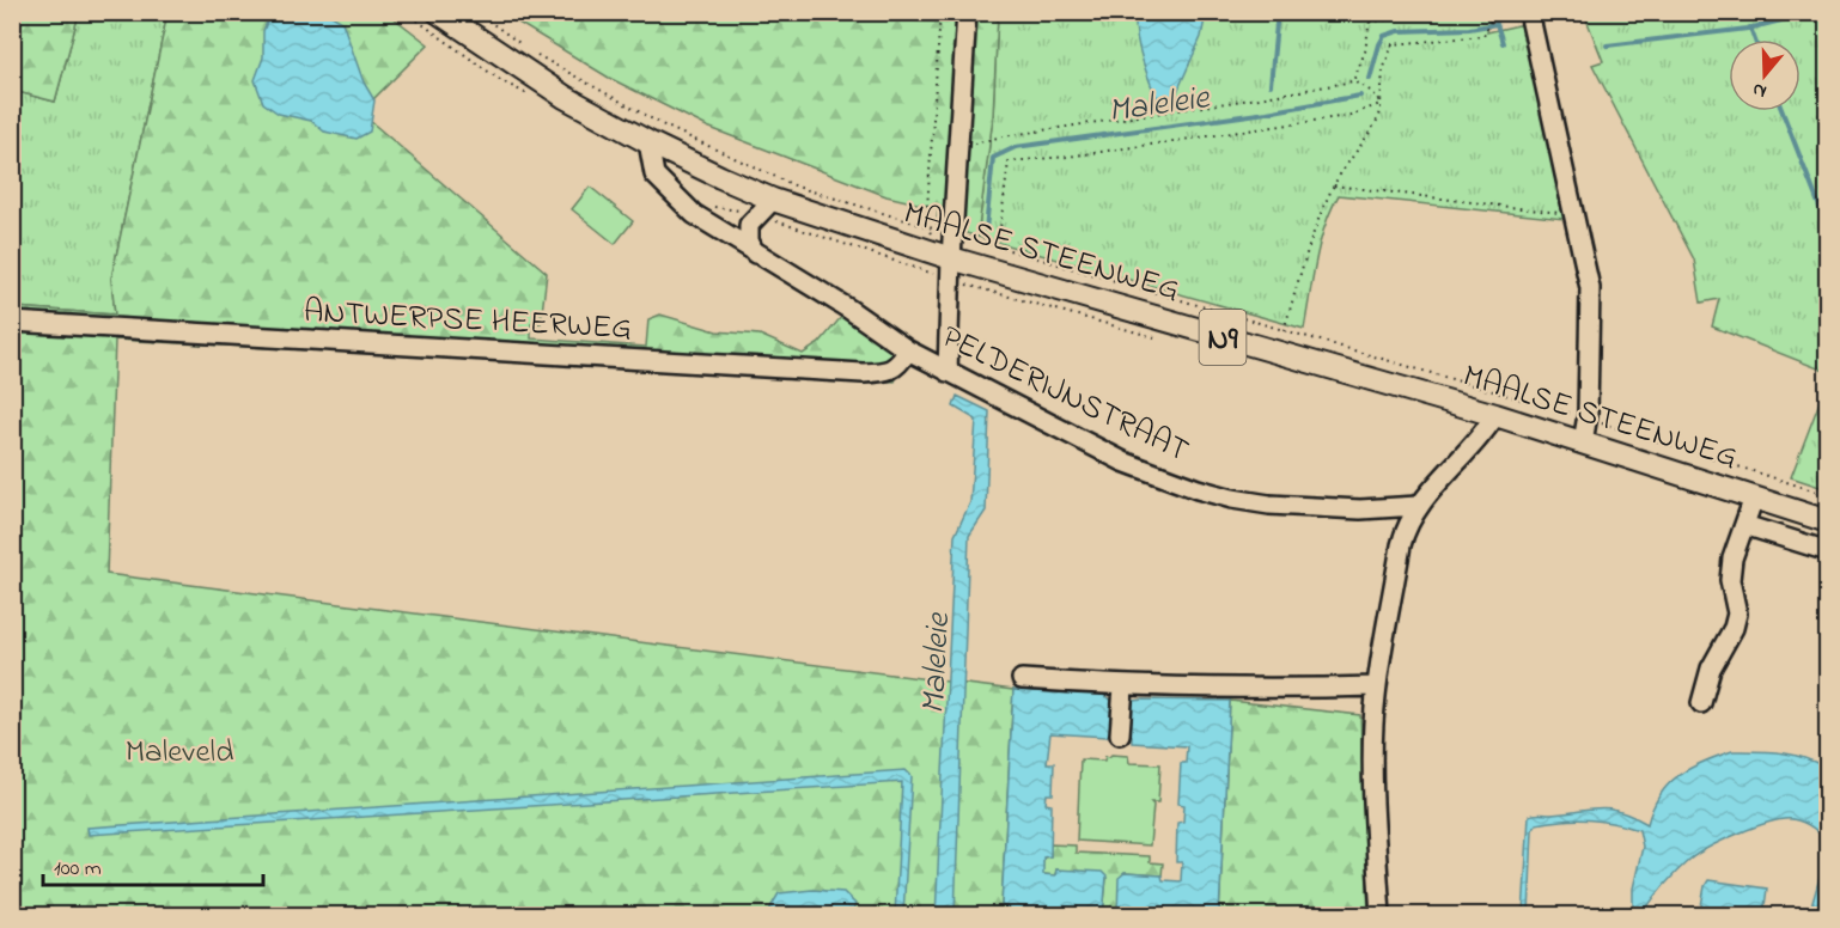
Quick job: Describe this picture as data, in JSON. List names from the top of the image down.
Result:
{
  "streets": {
    "main road": ["MAALSE STEENWEG", "N9"],
    "street": ["ANTWERPSE HEERWEG", "PELDERIJNSTRAAT"]
  },
  "crossings": [
    ["MAALSE STEENWEG", "PELDERIJNSTRAAT"],
    ["ANTWERPSE HEERWEG", "PELDERIJNSTRAAT"]
  ],
  "water": ["Maleleie"],
  "parks": ["Maleveld"],
  "scale_bar": "100 m",
  "north": "bottom"
}
